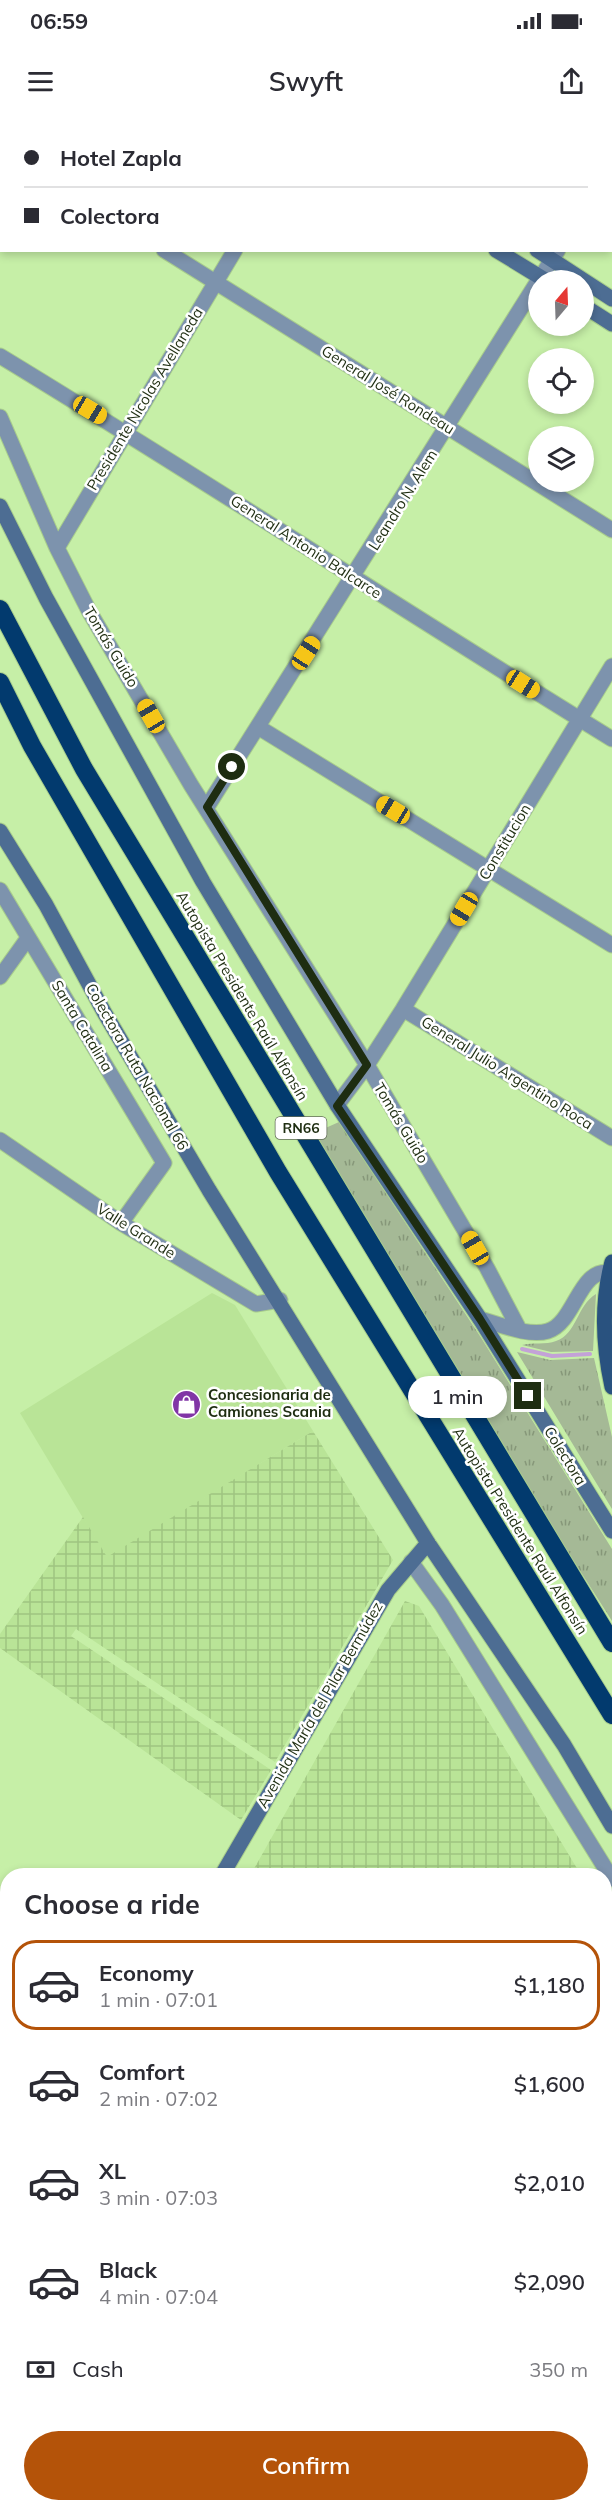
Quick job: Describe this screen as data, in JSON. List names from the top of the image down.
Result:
{
  "streets": {
    "highway": ["Autopista Presidente Raúl Alfonsín", "RN66"],
    "street": [
      "General José Rondeau",
      "Presidente Nicolas Avellaneda",
      "Leandro N. Alem",
      "General Antonio Balcarce",
      "Tomás Guido",
      "Constitucion",
      "Santa Catalina",
      "Colectora Ruta Nacional 66",
      "General Julio Argentino Roca",
      "Valle Grande",
      "Colectora",
      "Avenida María del Pilar Bermúdez"
    ]
  },
  "crossings": [
    ["General José Rondeau", "Presidente Nicolas Avellaneda"],
    ["General José Rondeau", "Leandro N. Alem"],
    ["Presidente Nicolas Avellaneda", "General Antonio Balcarce"],
    ["Presidente Nicolas Avellaneda", "Tomás Guido"],
    ["Leandro N. Alem", "General Antonio Balcarce"],
    ["Leandro N. Alem", "Tomás Guido"],
    ["General Antonio Balcarce", "Constitucion"],
    ["Tomás Guido", "Constitucion"],
    ["Constitucion", "General Julio Argentino Roca"],
    ["Constitucion", "Colectora"],
    ["Santa Catalina", "Valle Grande"],
    ["Colectora Ruta Nacional 66", "Valle Grande"],
    ["Colectora Ruta Nacional 66", "Avenida María del Pilar Bermúdez"]
  ],
  "places": {
    "shop": ["Concesionaria de Camiones Scania"]
  },
  "north": "top",
  "page": {
    "status": "06:59",
    "header": "Swyft",
    "banner": ["Hotel Zapla", "Colectora"],
    "bubble": "1 min",
    "heading": "Choose a ride",
    "list": [
      {
        "name": "Economy",
        "note": "1 min · 07:01",
        "value": "$1,180"
      },
      {
        "name": "Comfort",
        "note": "2 min · 07:02",
        "value": "$1,600"
      },
      {
        "name": "XL",
        "note": "3 min · 07:03",
        "value": "$2,010"
      },
      {
        "name": "Black",
        "note": "4 min · 07:04",
        "value": "$2,090"
      }
    ],
    "pay": ["Cash", "350 m"],
    "buttons": "Confirm"
  }
}
